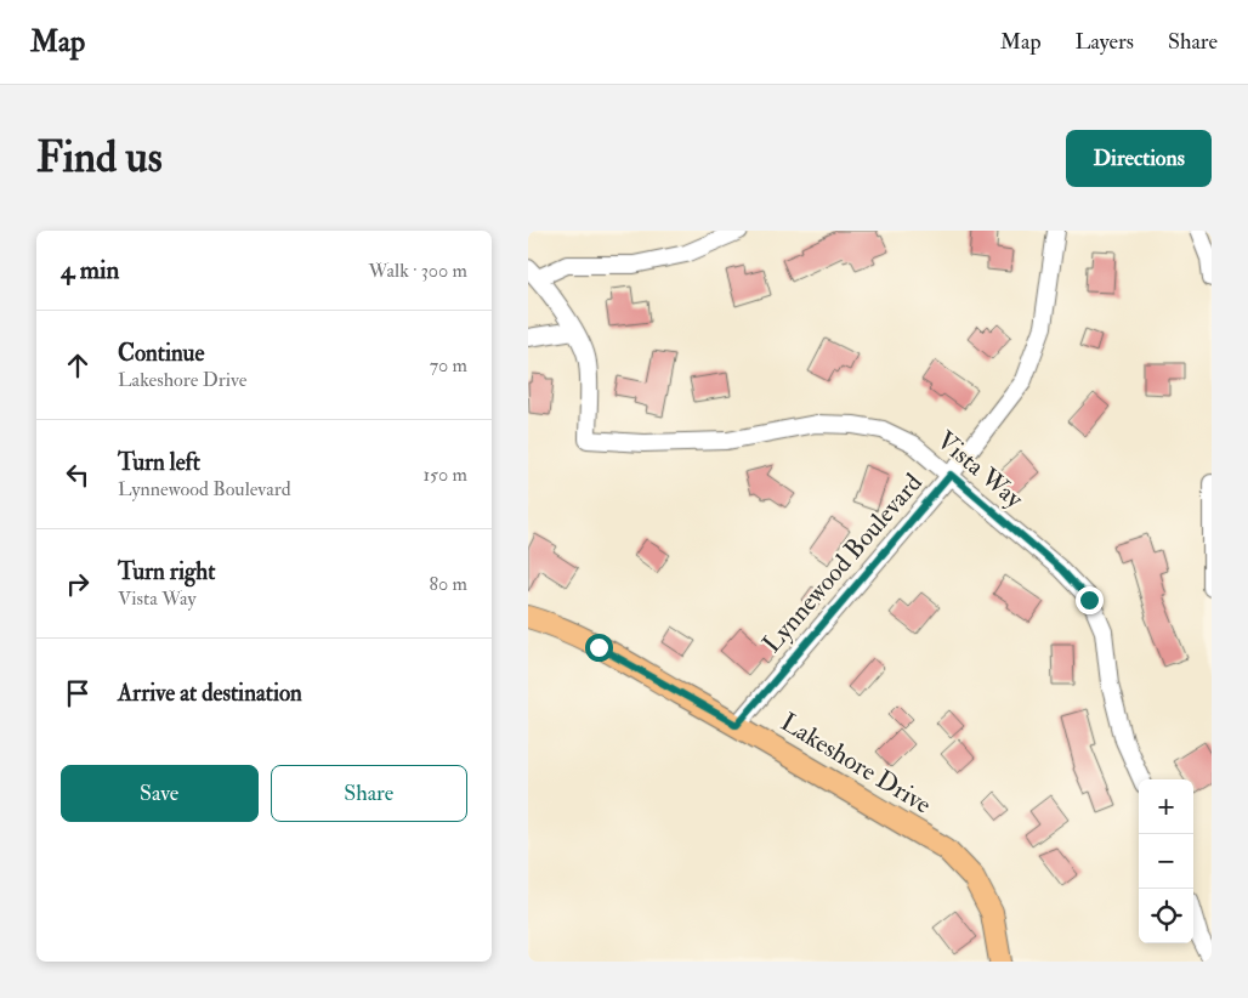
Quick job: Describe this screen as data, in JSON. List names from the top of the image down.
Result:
{
  "streets": {
    "main road": ["Lakeshore Drive"],
    "street": ["Vista Way", "Lynnewood Boulevard"]
  },
  "crossings": [
    ["Vista Way", "Lynnewood Boulevard"],
    ["Lynnewood Boulevard", "Lakeshore Drive"]
  ],
  "page": {
    "header": "Map",
    "nav": ["Map", "Layers", "Share"],
    "buttons": [
      "Directions",
      ["Save", "Share"]
    ],
    "title": "Find us",
    "heading": ["4 min", "Walk · 300 m"],
    "list": [
      ["Continue", "Lakeshore Drive", "70 m"],
      ["Turn left", "Lynnewood Boulevard", "150 m"],
      ["Turn right", "Vista Way", "80 m"],
      "Arrive at destination"
    ],
    "map_buttons": ["+", "−"]
  }
}
